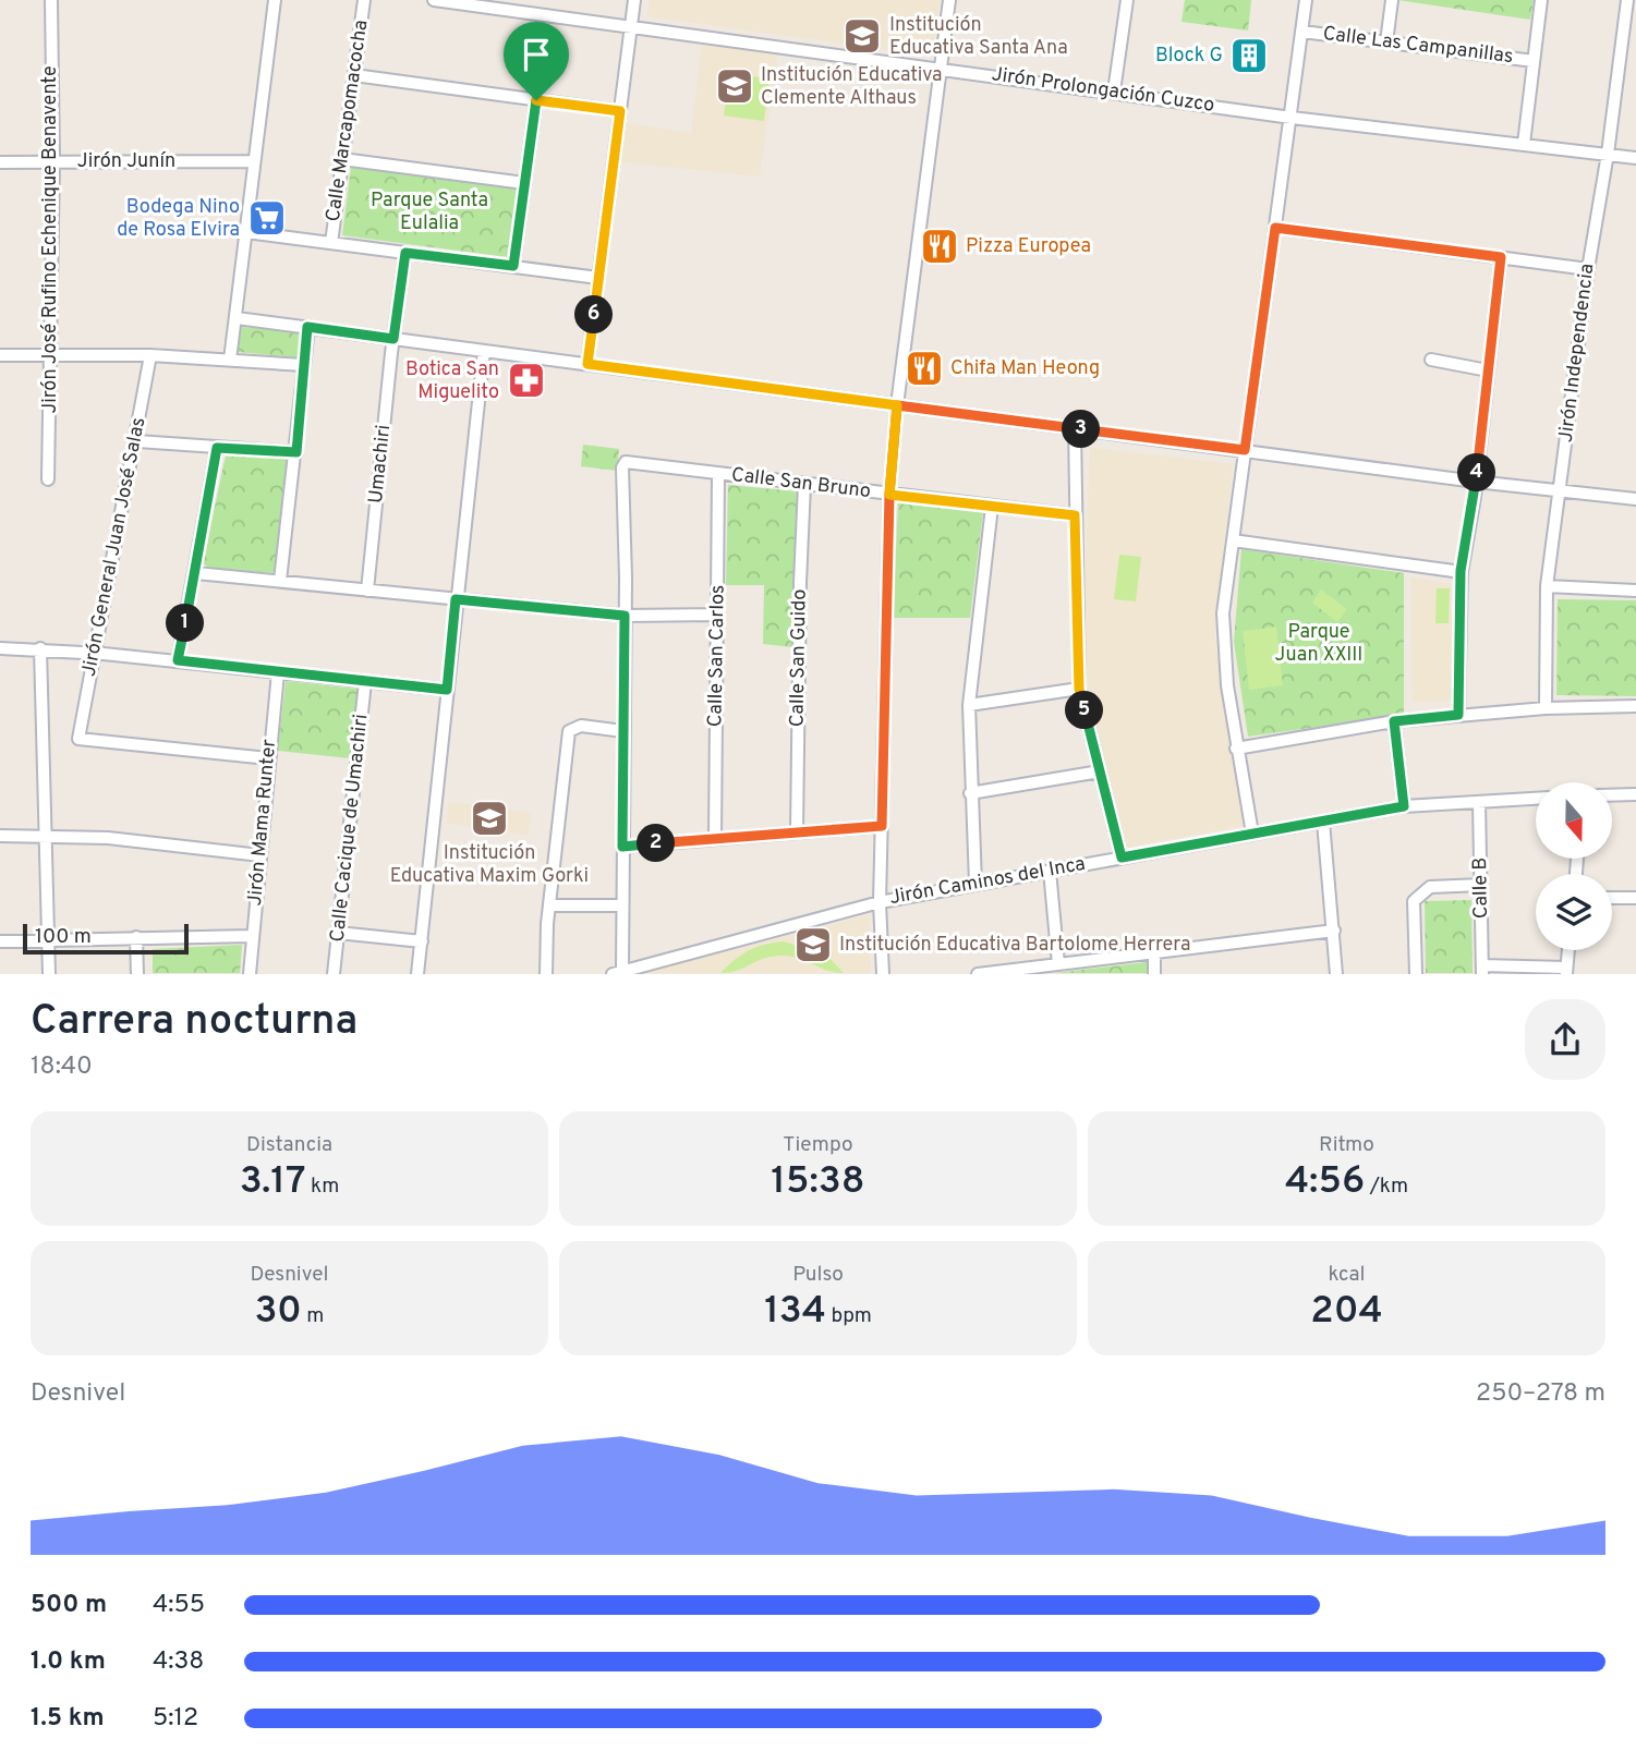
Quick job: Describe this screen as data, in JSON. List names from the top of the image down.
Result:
{
  "streets": {
    "street": [
      "Calle Las Campanillas",
      "Jirón Prolongación Cuzco",
      "Calle Marcapomacocha",
      "Jirón Junín",
      "Jirón José Rufino Echenique Benavente",
      "Jirón Independencia",
      "Umachiri",
      "Calle San Bruno",
      "Jirón General Juan José Salas",
      "Calle San Carlos",
      "Calle San Guido",
      "Jirón Mama Runter",
      "Calle Cacique de Umachiri",
      "Jirón Caminos del Inca",
      "Calle B"
    ]
  },
  "crossings": [
    ["Jirón Prolongación Cuzco", "Jirón Independencia"],
    ["Jirón Junín", "Jirón José Rufino Echenique Benavente"],
    ["Calle San Bruno", "Calle San Carlos"],
    ["Calle San Bruno", "Calle San Guido"],
    ["Jirón General Juan José Salas", "Jirón Mama Runter"],
    ["Jirón Caminos del Inca", "Calle B"]
  ],
  "parks": ["Parque Santa Eulalia", "Parque Juan XXIII"],
  "places": {
    "school or university": [
      "Institución Educativa Santa Ana",
      "Institución Educativa Clemente Althaus",
      "Institución Educativa Maxim Gorki",
      "Institución Educativa Bartolome Herrera"
    ],
    "building": ["Block G"],
    "supermarket": ["Bodega Nino de Rosa Elvira"],
    "restaurant": ["Pizza Europea", "Chifa Man Heong"],
    "pharmacy": ["Botica San Miguelito"]
  },
  "scale_bar": "100 m",
  "north": "bottom",
  "page": {
    "pins": [
      "6",
      "3",
      "4",
      "1",
      "5",
      "2"
    ],
    "scale": "100 m",
    "heading": ["Carrera nocturna", "18:40"],
    "stats": [
      ["Distancia", "3.17 km"],
      ["Tiempo", "15:38"],
      ["Ritmo", "4:56 /km"],
      ["Desnivel", "30 m"],
      ["Pulso", "134 bpm"],
      ["kcal", "204"]
    ],
    "chart": ["Desnivel", "250–278 m"],
    "list": [
      {
        "name": "500 m",
        "note": "4:55"
      },
      {
        "name": "1.0 km",
        "note": "4:38"
      },
      {
        "name": "1.5 km",
        "note": "5:12"
      }
    ]
  }
}
